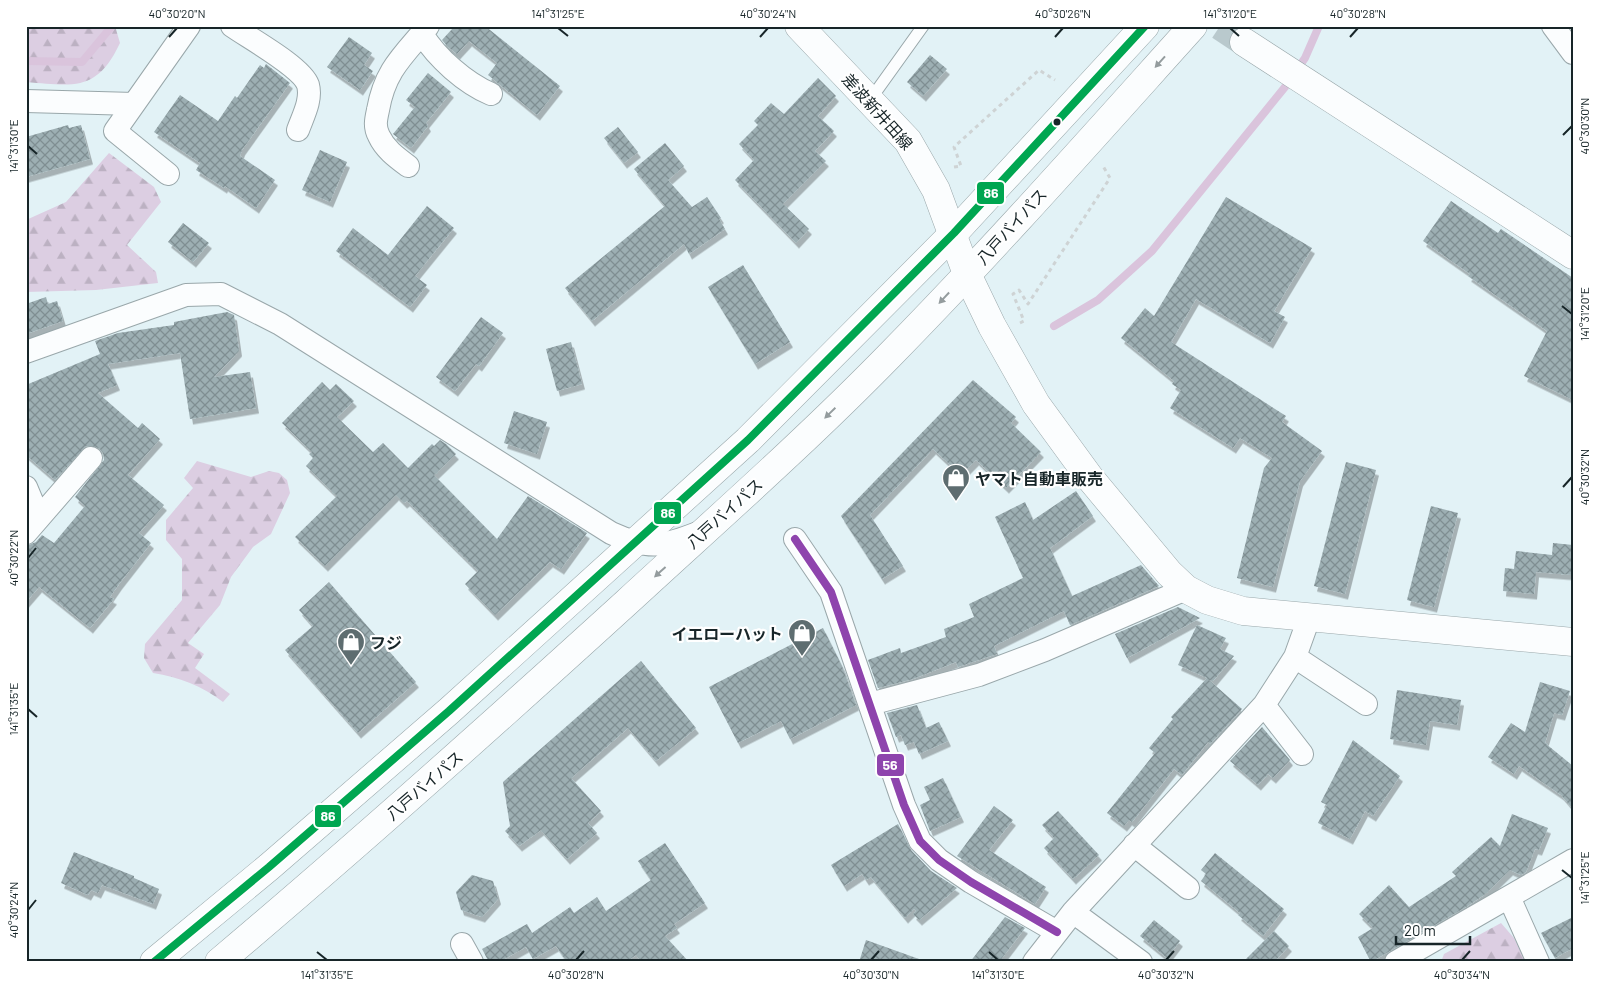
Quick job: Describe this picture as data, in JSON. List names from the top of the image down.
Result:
{
  "streets": {
    "main road": ["差波新井田線", "八戸バイパス"]
  },
  "crossings": [
    ["差波新井田線", "八戸バイパス"]
  ],
  "places": {
    "shop": ["ヤマト自動車販売", "イエローハット", "フジ"]
  },
  "lines": ["transit line 86", "transit line 56"],
  "scale_bar": "20 m",
  "coordinates": [
    "40°30'20\"N",
    "141°31'25\"E",
    "40°30'24\"N",
    "40°30'26\"N",
    "141°31'20\"E",
    "40°30'28\"N",
    "40°30'30\"N",
    "141°31'30\"E",
    "40°30'32\"N",
    "40°30'22\"N",
    "141°31'35\"E",
    "40°30'34\"N"
  ]
}
